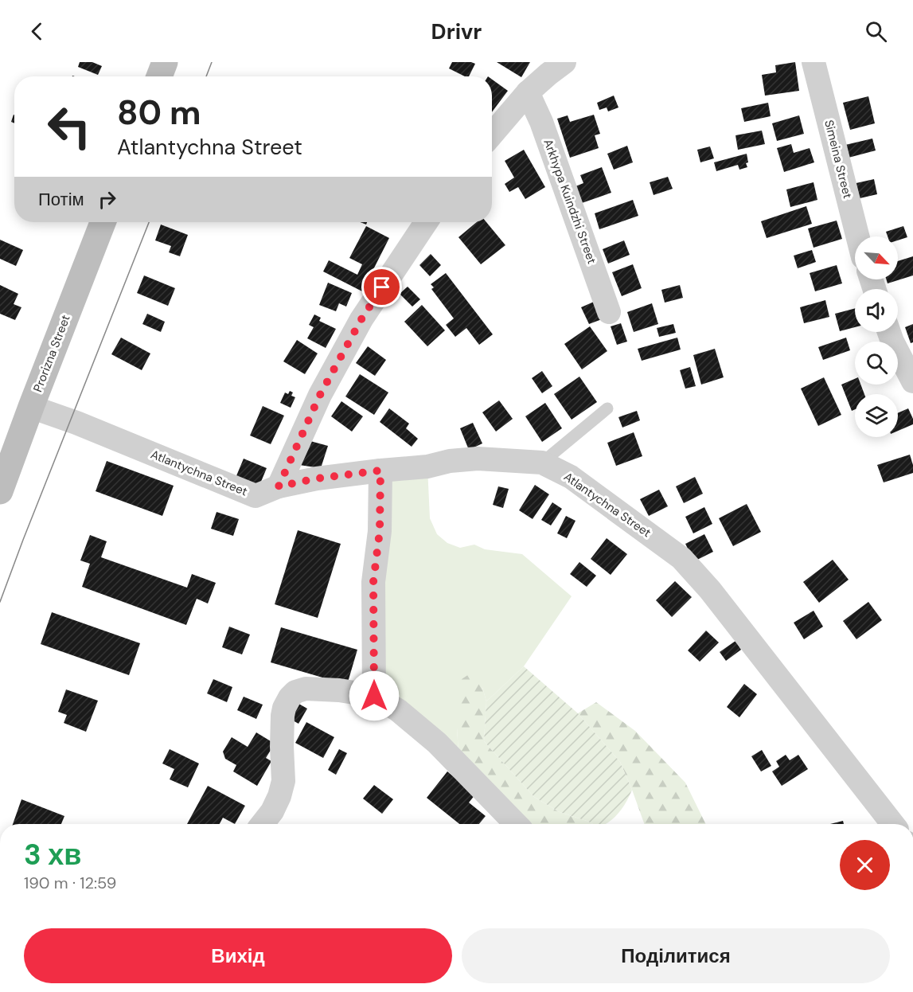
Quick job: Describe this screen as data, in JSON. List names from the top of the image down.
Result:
{
  "streets": {
    "main road": ["Prorizna Street"],
    "street": ["Simeina Street", "Arkhypa Kuindzhi Street", "Atlantychna Street"]
  },
  "crossings": [
    ["Prorizna Street", "Atlantychna Street"]
  ],
  "north": "bottom right",
  "page": {
    "header": "Drivr",
    "turn": ["80 m", "Atlantychna Street"],
    "then": "Потім",
    "heading": ["3 хв", "190 m · 12:59"],
    "buttons": ["Вихід", "Поділитися"]
  }
}
